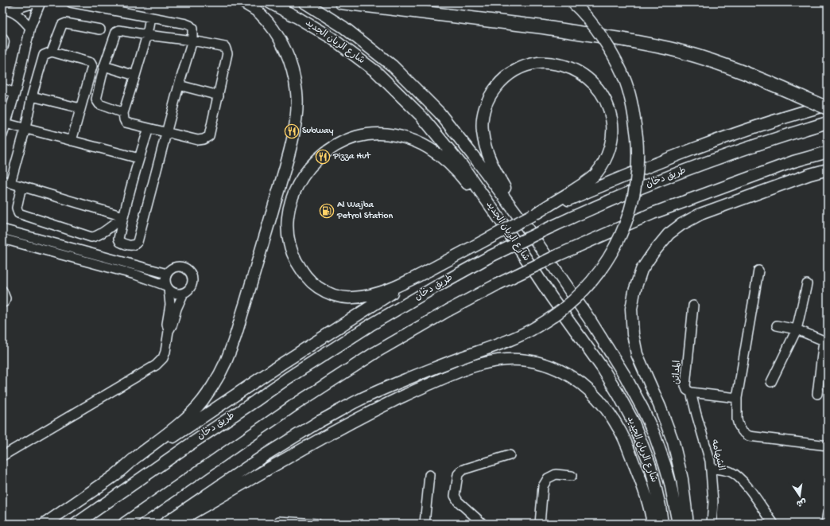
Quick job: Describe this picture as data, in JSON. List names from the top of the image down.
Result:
{
  "streets": {
    "main road": ["شارع الريان الجديد", "طريق دخان"],
    "street": ["المدائن", "الشهامه"]
  },
  "crossings": [
    ["المدائن", "الشهامه"]
  ],
  "places": {
    "restaurant": ["Subway", "Pizza Hut"],
    "fuel station": ["Al Wajba Petrol Station"]
  },
  "north": "bottom"
}
